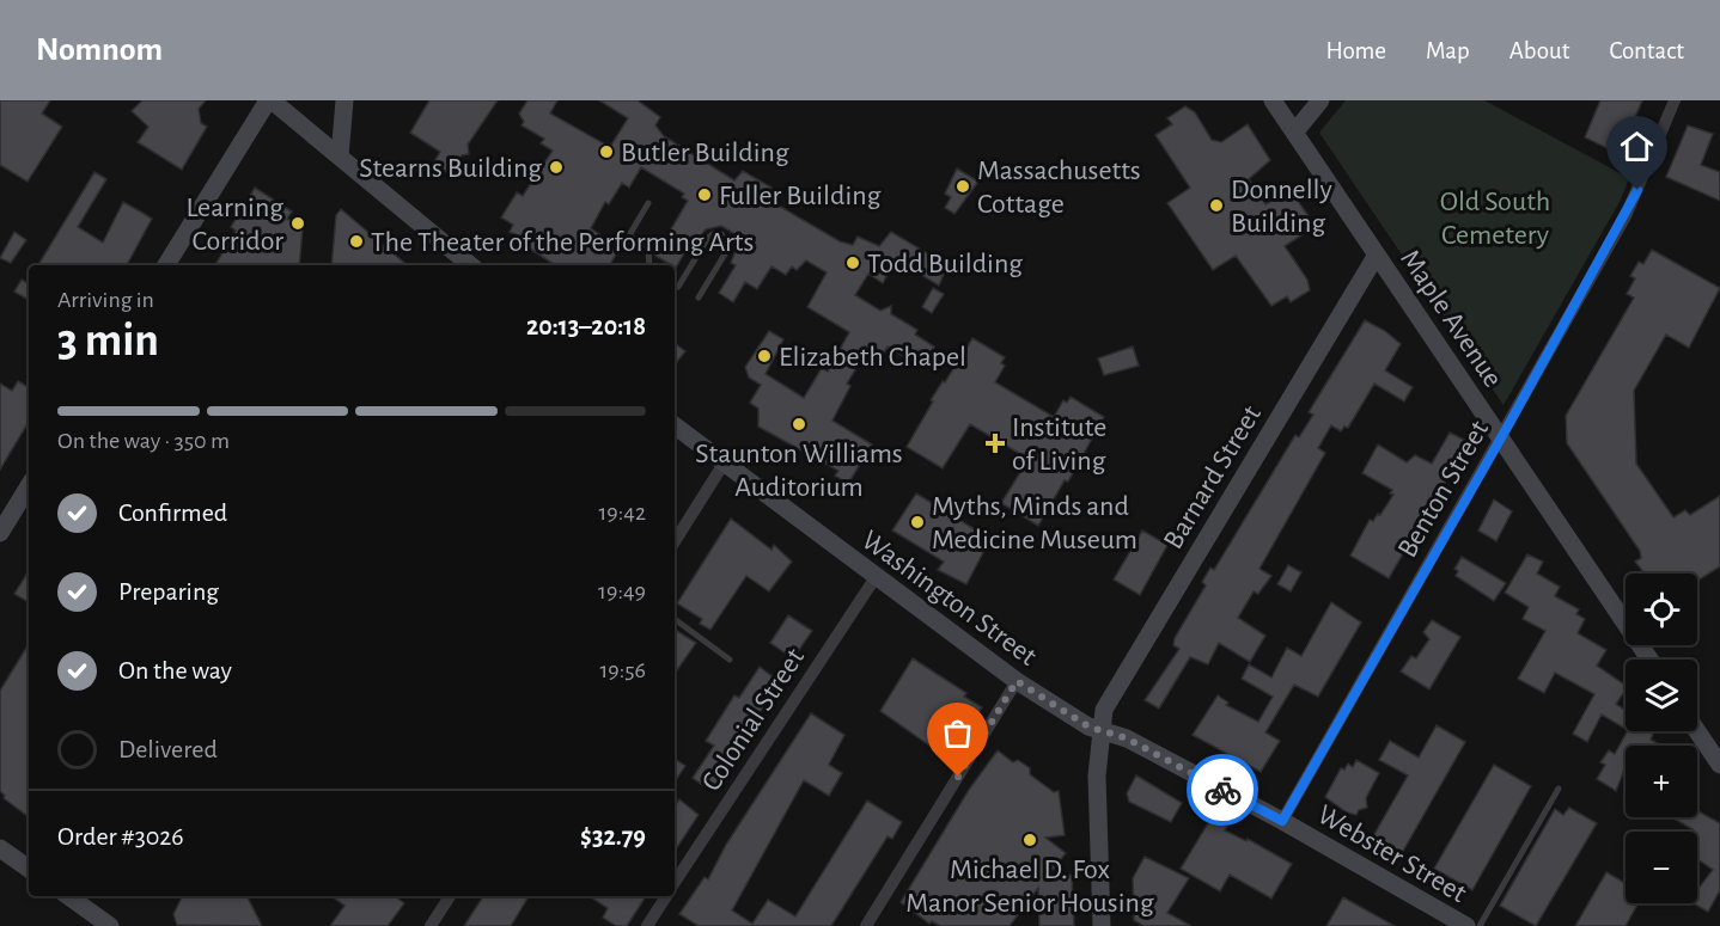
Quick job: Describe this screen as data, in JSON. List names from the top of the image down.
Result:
{
  "streets": {
    "main road": [
      "Maple Avenue",
      "Barnard Street",
      "Washington Street",
      "Webster Street"
    ],
    "street": ["Benton Street", "Colonial Street"]
  },
  "crossings": [
    ["Maple Avenue", "Barnard Street"],
    ["Maple Avenue", "Benton Street"],
    ["Barnard Street", "Washington Street"],
    ["Barnard Street", "Webster Street"],
    ["Benton Street", "Webster Street"],
    ["Washington Street", "Colonial Street"],
    ["Washington Street", "Webster Street"]
  ],
  "parks": ["Old South Cemetery"],
  "places": {
    "other": [
      "Butler Building",
      "Stearns Building",
      "Massachusetts Cottage",
      "Fuller Building",
      "Donnelly Building",
      "Learning Corridor",
      "The Theater of the Performing Arts",
      "Todd Building",
      "Elizabeth Chapel",
      "Staunton Williams Auditorium",
      "Myths, Minds and Medicine Museum",
      "Michael D. Fox Manor Senior Housing"
    ],
    "health": ["Institute of Living"]
  },
  "page": {
    "header": "Nomnom",
    "nav": [
      "Home",
      "Map",
      "About",
      "Contact"
    ],
    "heading": ["3 min", "Arriving in", "20:13–20:18"],
    "panel": ["Order #3026", "$32.79"],
    "bar": "On the way · 350 m",
    "list": [
      ["Confirmed", "19:42"],
      ["Preparing", "19:49"],
      ["On the way", "19:56"],
      "Delivered"
    ],
    "map_buttons": ["+", "−"]
  }
}
